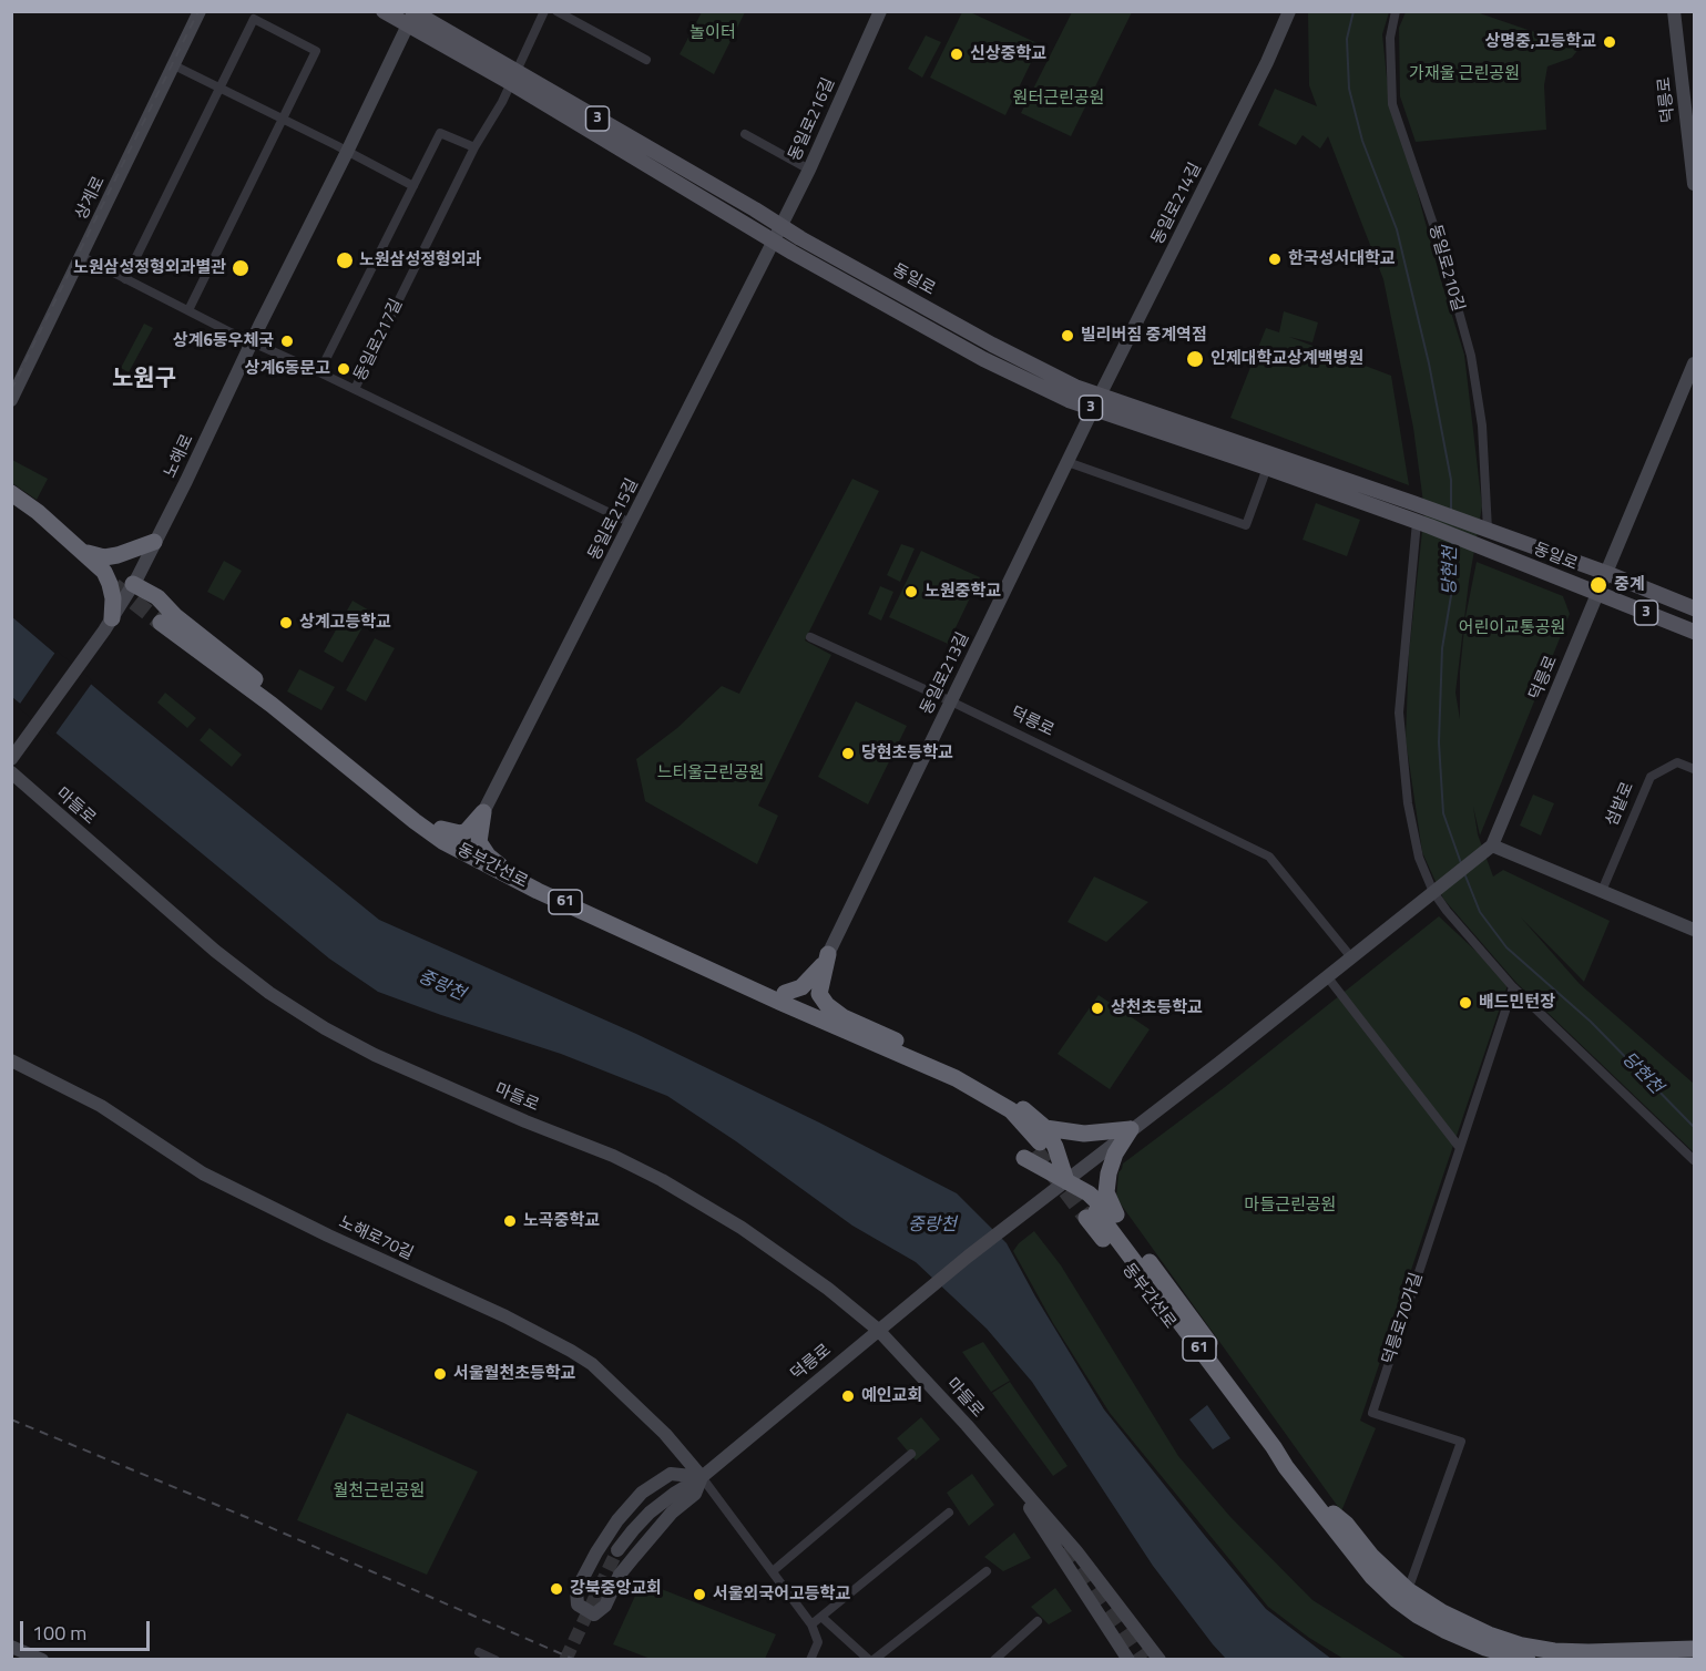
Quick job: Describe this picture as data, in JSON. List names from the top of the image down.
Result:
{
  "streets": {
    "highway": ["동부간선로", "61"],
    "main road": [
      "덕릉로",
      "3",
      "동일로216길",
      "상계로",
      "동일로214길",
      "동일로",
      "노해로",
      "동일로215길",
      "동일로213길",
      "마들로",
      "노해로70길"
    ],
    "street": [
      "동일로210길",
      "동일로217길",
      "섬밭로",
      "덕릉로70가길"
    ]
  },
  "crossings": [
    ["덕릉로", "동일로"],
    ["덕릉로", "동일로213길"],
    ["덕릉로", "마들로"],
    ["덕릉로", "노해로70길"],
    ["동일로216길", "동일로"],
    ["동일로216길", "동일로215길"],
    ["상계로", "동일로217길"],
    ["동일로214길", "동일로"],
    ["동일로214길", "동일로213길"],
    ["동일로210길", "동일로"],
    ["동일로", "동일로217길"],
    ["동일로", "노해로"],
    ["동일로", "동일로215길"],
    ["동일로", "동일로213길"],
    ["동일로217길", "노해로"]
  ],
  "districts": ["노원구"],
  "water": ["당현천", "중랑천"],
  "parks": [
    "놀이터",
    "가재울 근린공원",
    "원터근린공원",
    "어린이교통공원",
    "느티울근린공원",
    "마들근린공원",
    "월천근린공원"
  ],
  "places": [
    "상명중,고등학교",
    "신상중학교",
    "한국성서대학교",
    "노원삼성정형외과",
    "노원삼성정형외과별관",
    "빌리버짐 중계역점",
    "상계6동우체국",
    "인제대학교상계백병원",
    "상계6동문고",
    "중계",
    "노원중학교",
    "상계고등학교",
    "당현초등학교",
    "배드민턴장",
    "상천초등학교",
    "노곡중학교",
    "서울월천초등학교",
    "예인교회",
    "강북중앙교회",
    "서울외국어고등학교"
  ],
  "scale_bar": "100 m"
}
